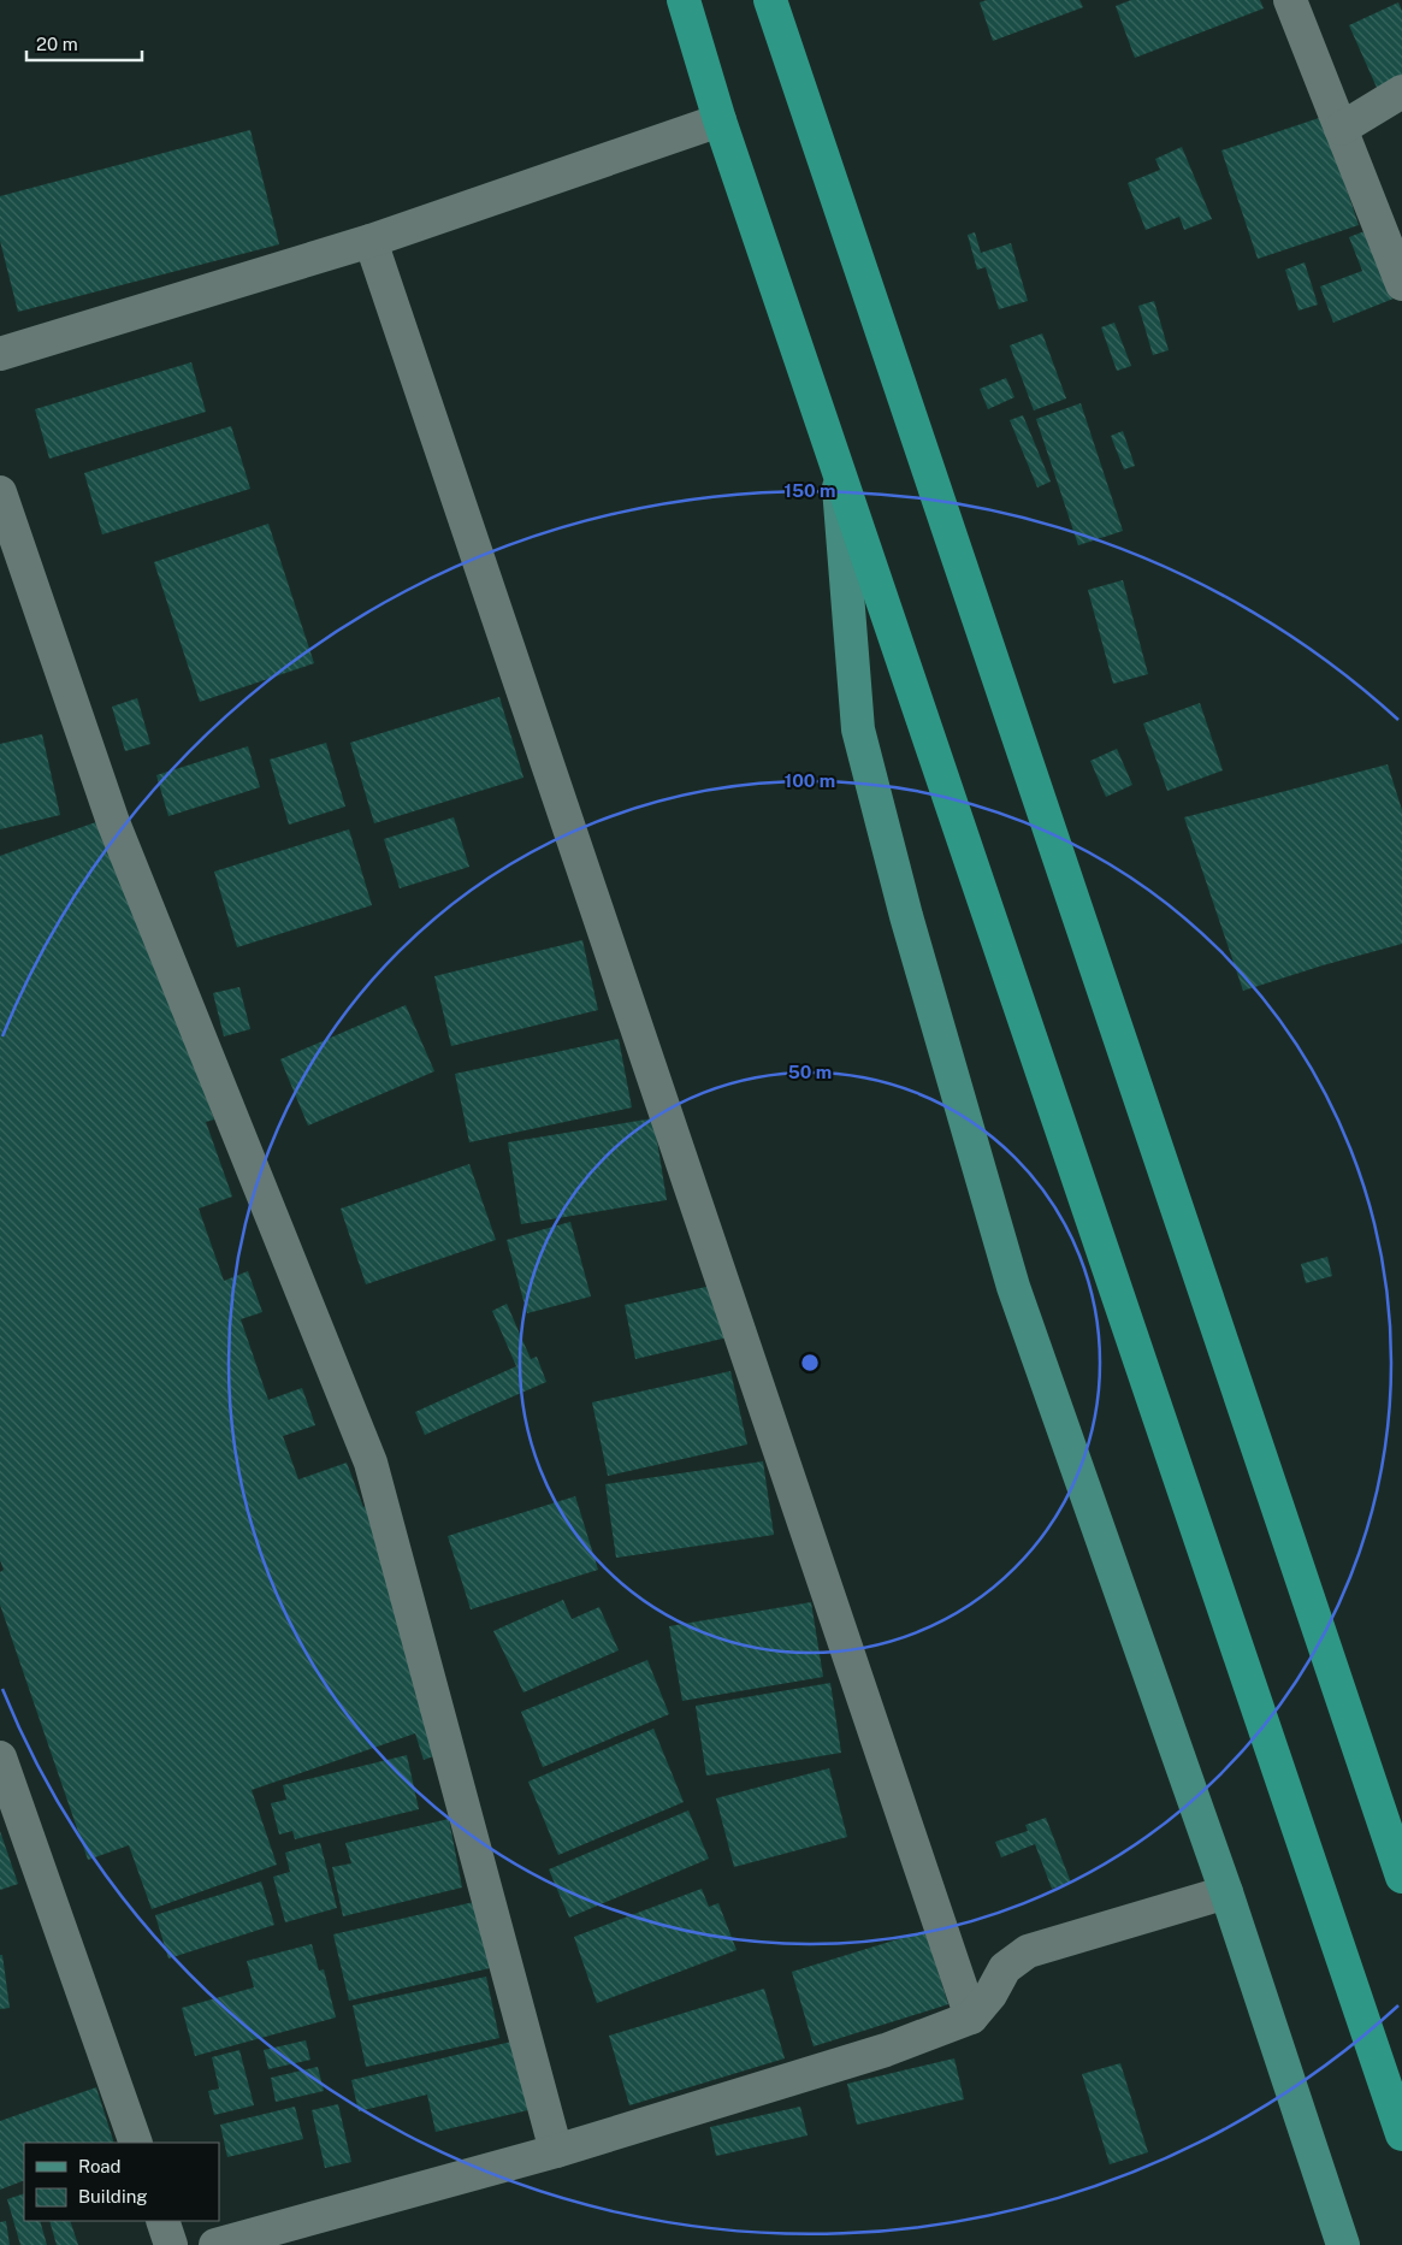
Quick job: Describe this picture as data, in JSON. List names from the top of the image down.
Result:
{
  "legend": ["Road", "Building"],
  "scale_bar": "20 m",
  "rings": ["150 m", "100 m", "50 m"]
}
